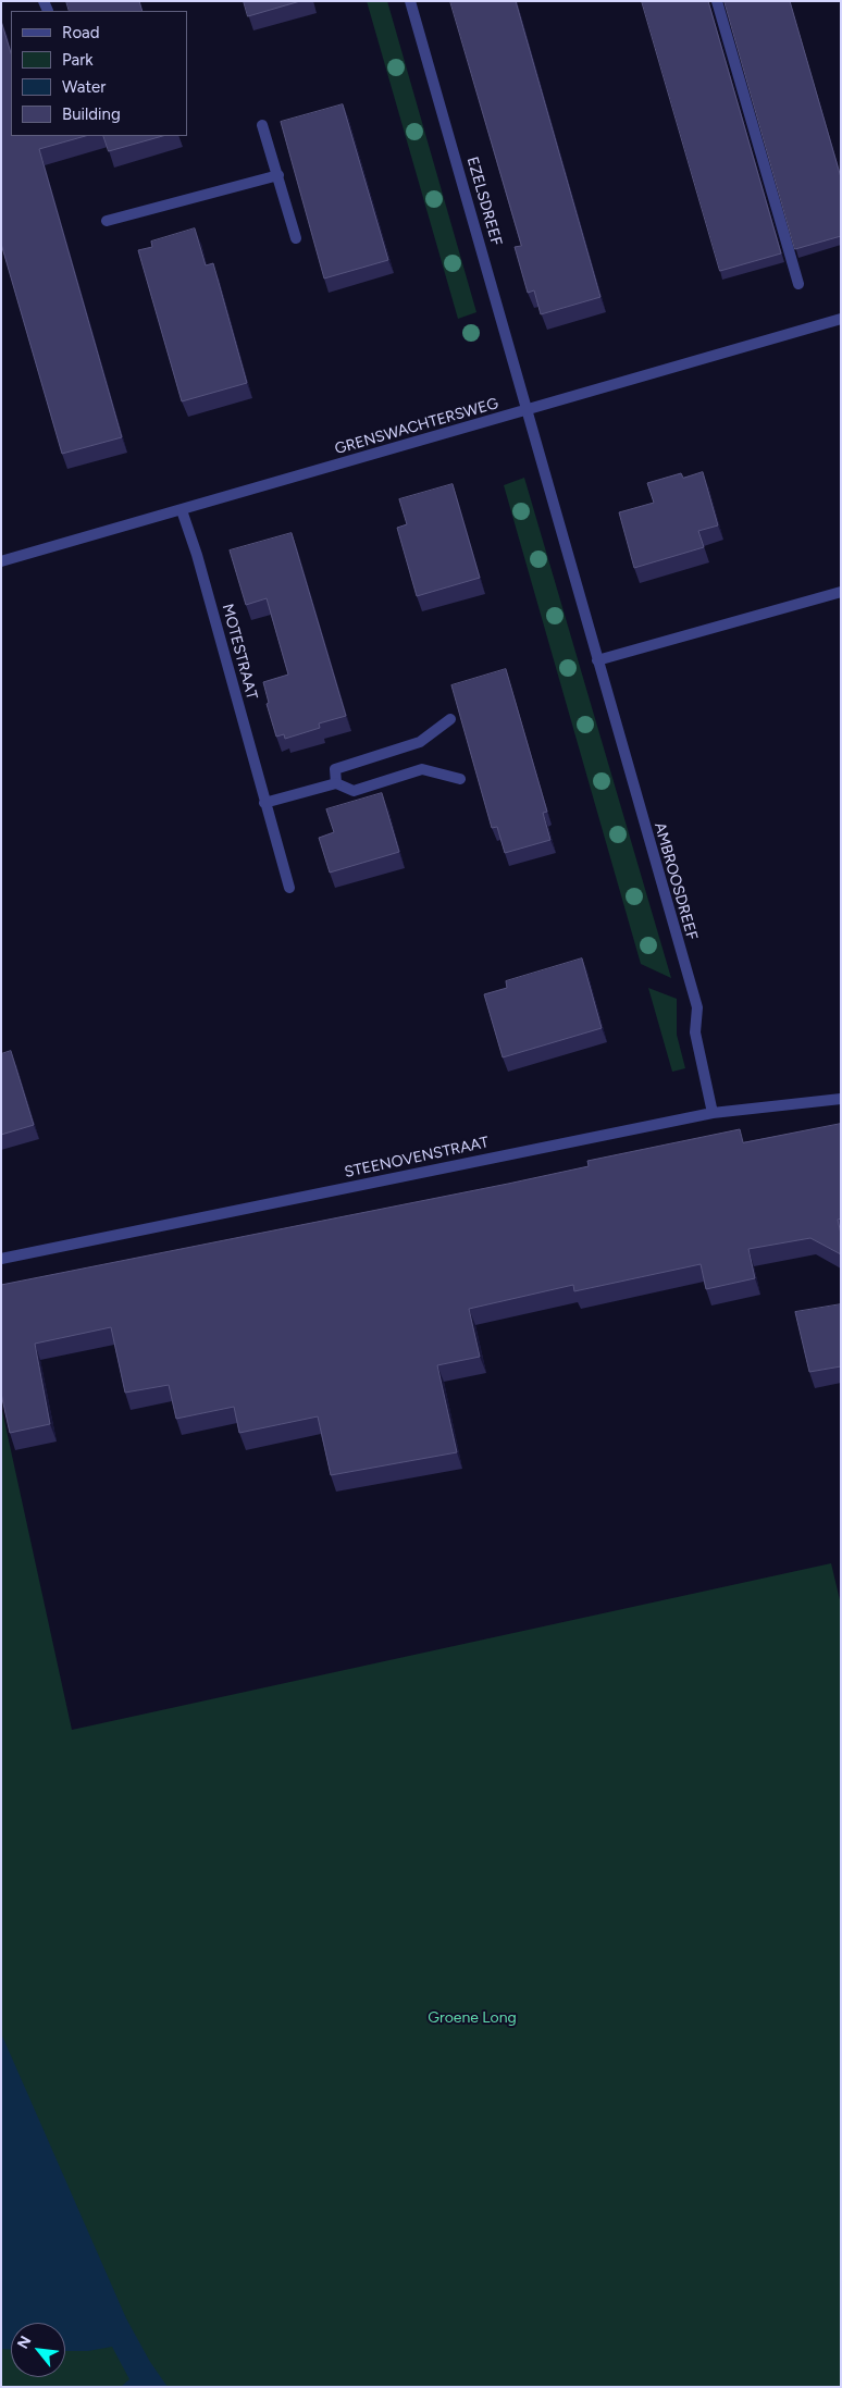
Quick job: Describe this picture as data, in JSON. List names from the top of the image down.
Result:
{
  "streets": {
    "street": [
      "EZELSDREEF",
      "GRENSWACHTERSWEG",
      "MOTESTRAAT",
      "AMBROOSDREEF",
      "STEENOVENSTRAAT"
    ]
  },
  "crossings": [
    ["EZELSDREEF", "GRENSWACHTERSWEG"],
    ["EZELSDREEF", "AMBROOSDREEF"],
    ["GRENSWACHTERSWEG", "MOTESTRAAT"],
    ["GRENSWACHTERSWEG", "AMBROOSDREEF"],
    ["AMBROOSDREEF", "STEENOVENSTRAAT"]
  ],
  "parks": ["Groene Long"],
  "legend": [
    "Road",
    "Park",
    "Water",
    "Building"
  ],
  "north": "top left"
}
